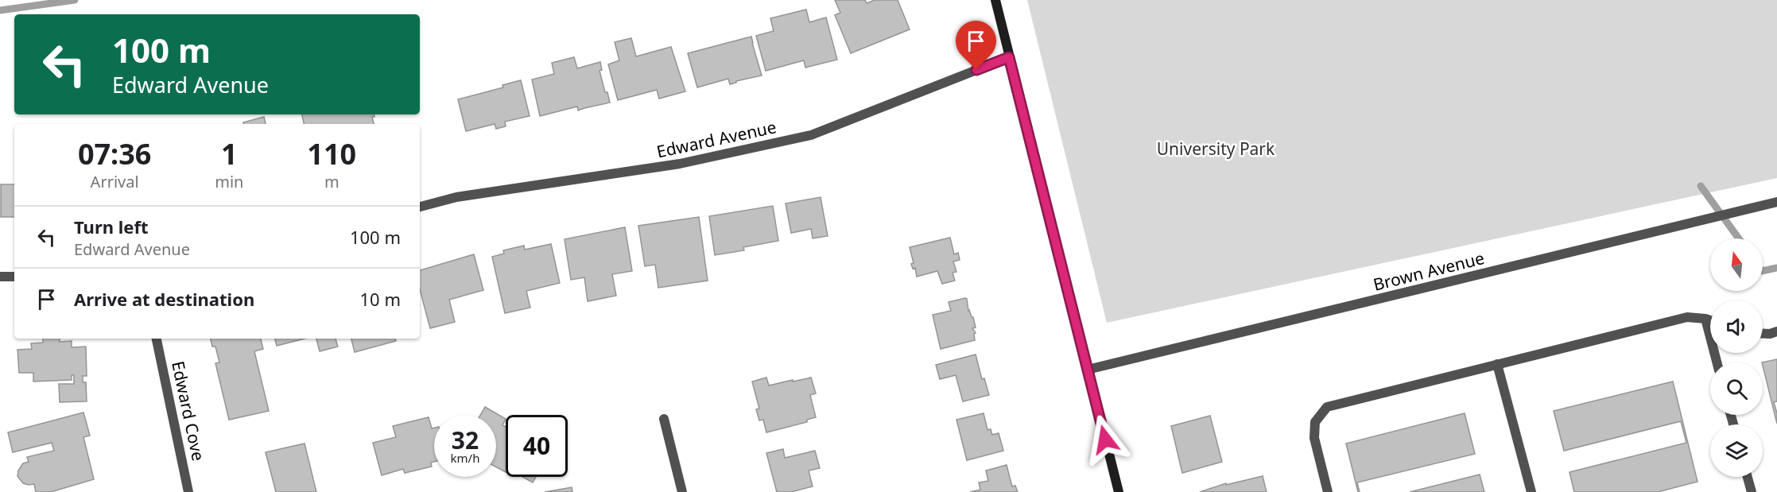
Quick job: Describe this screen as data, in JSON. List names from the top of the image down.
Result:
{
  "streets": {
    "street": ["Edward Avenue", "Brown Avenue", "Edward Cove"]
  },
  "parks": ["University Park"],
  "north": "top",
  "page": {
    "turn": ["100 m", "Edward Avenue"],
    "eta": [
      "07:36",
      "Arrival",
      "1",
      "min",
      "110",
      "m"
    ],
    "list": [
      {
        "name": "Turn left",
        "note": "Edward Avenue",
        "value": "100 m"
      },
      {
        "name": "Arrive at destination",
        "value": "10 m"
      }
    ],
    "speed": "32 km/h",
    "limit": "40"
  }
}
